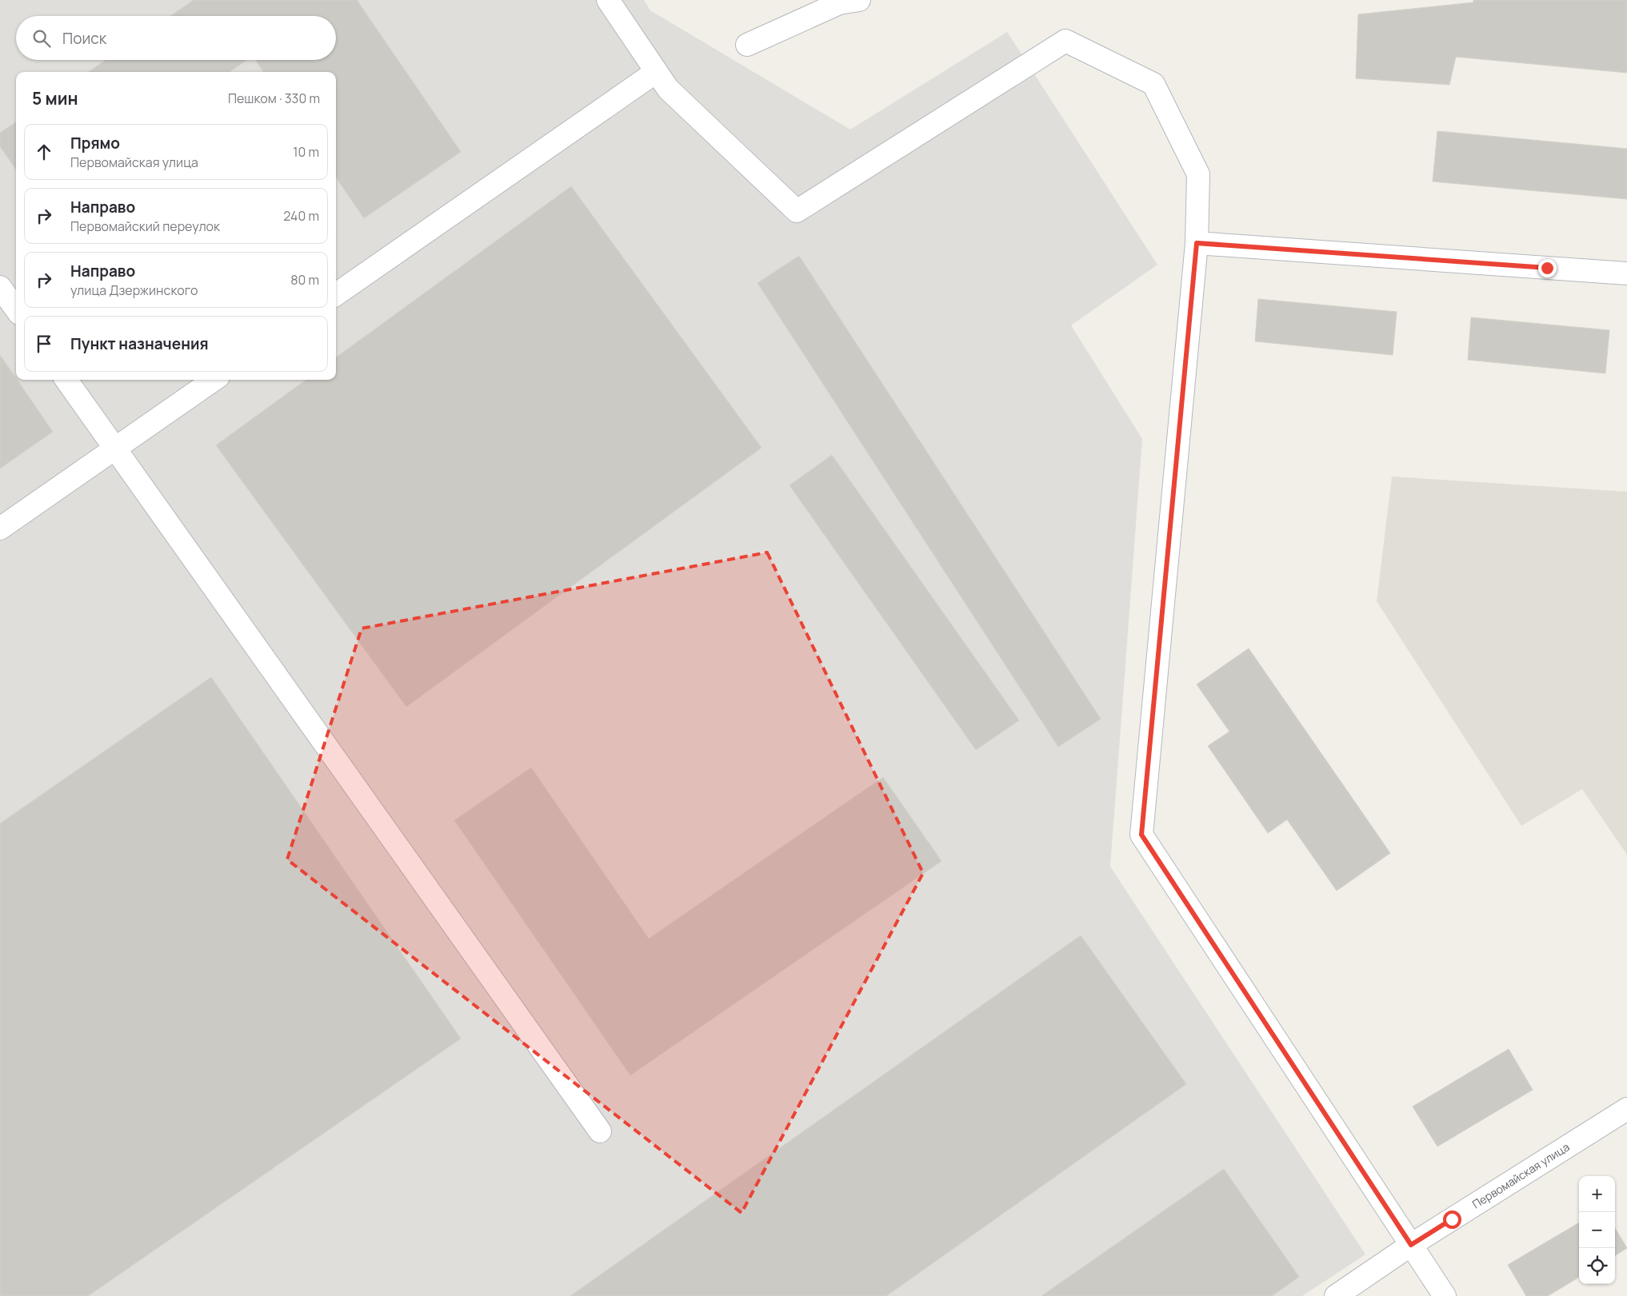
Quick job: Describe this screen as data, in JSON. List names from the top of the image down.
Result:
{
  "streets": {
    "street": ["Первомайская улица"]
  },
  "page": {
    "search": "Поиск",
    "heading": ["5 мин", "Пешком · 330 m"],
    "list": [
      ["Прямо", "Первомайская улица", "10 m"],
      ["Направо", "Первомайский переулок", "240 m"],
      ["Направо", "улица Дзержинского", "80 m"],
      "Пункт назначения"
    ],
    "map_buttons": ["+", "−"]
  }
}
